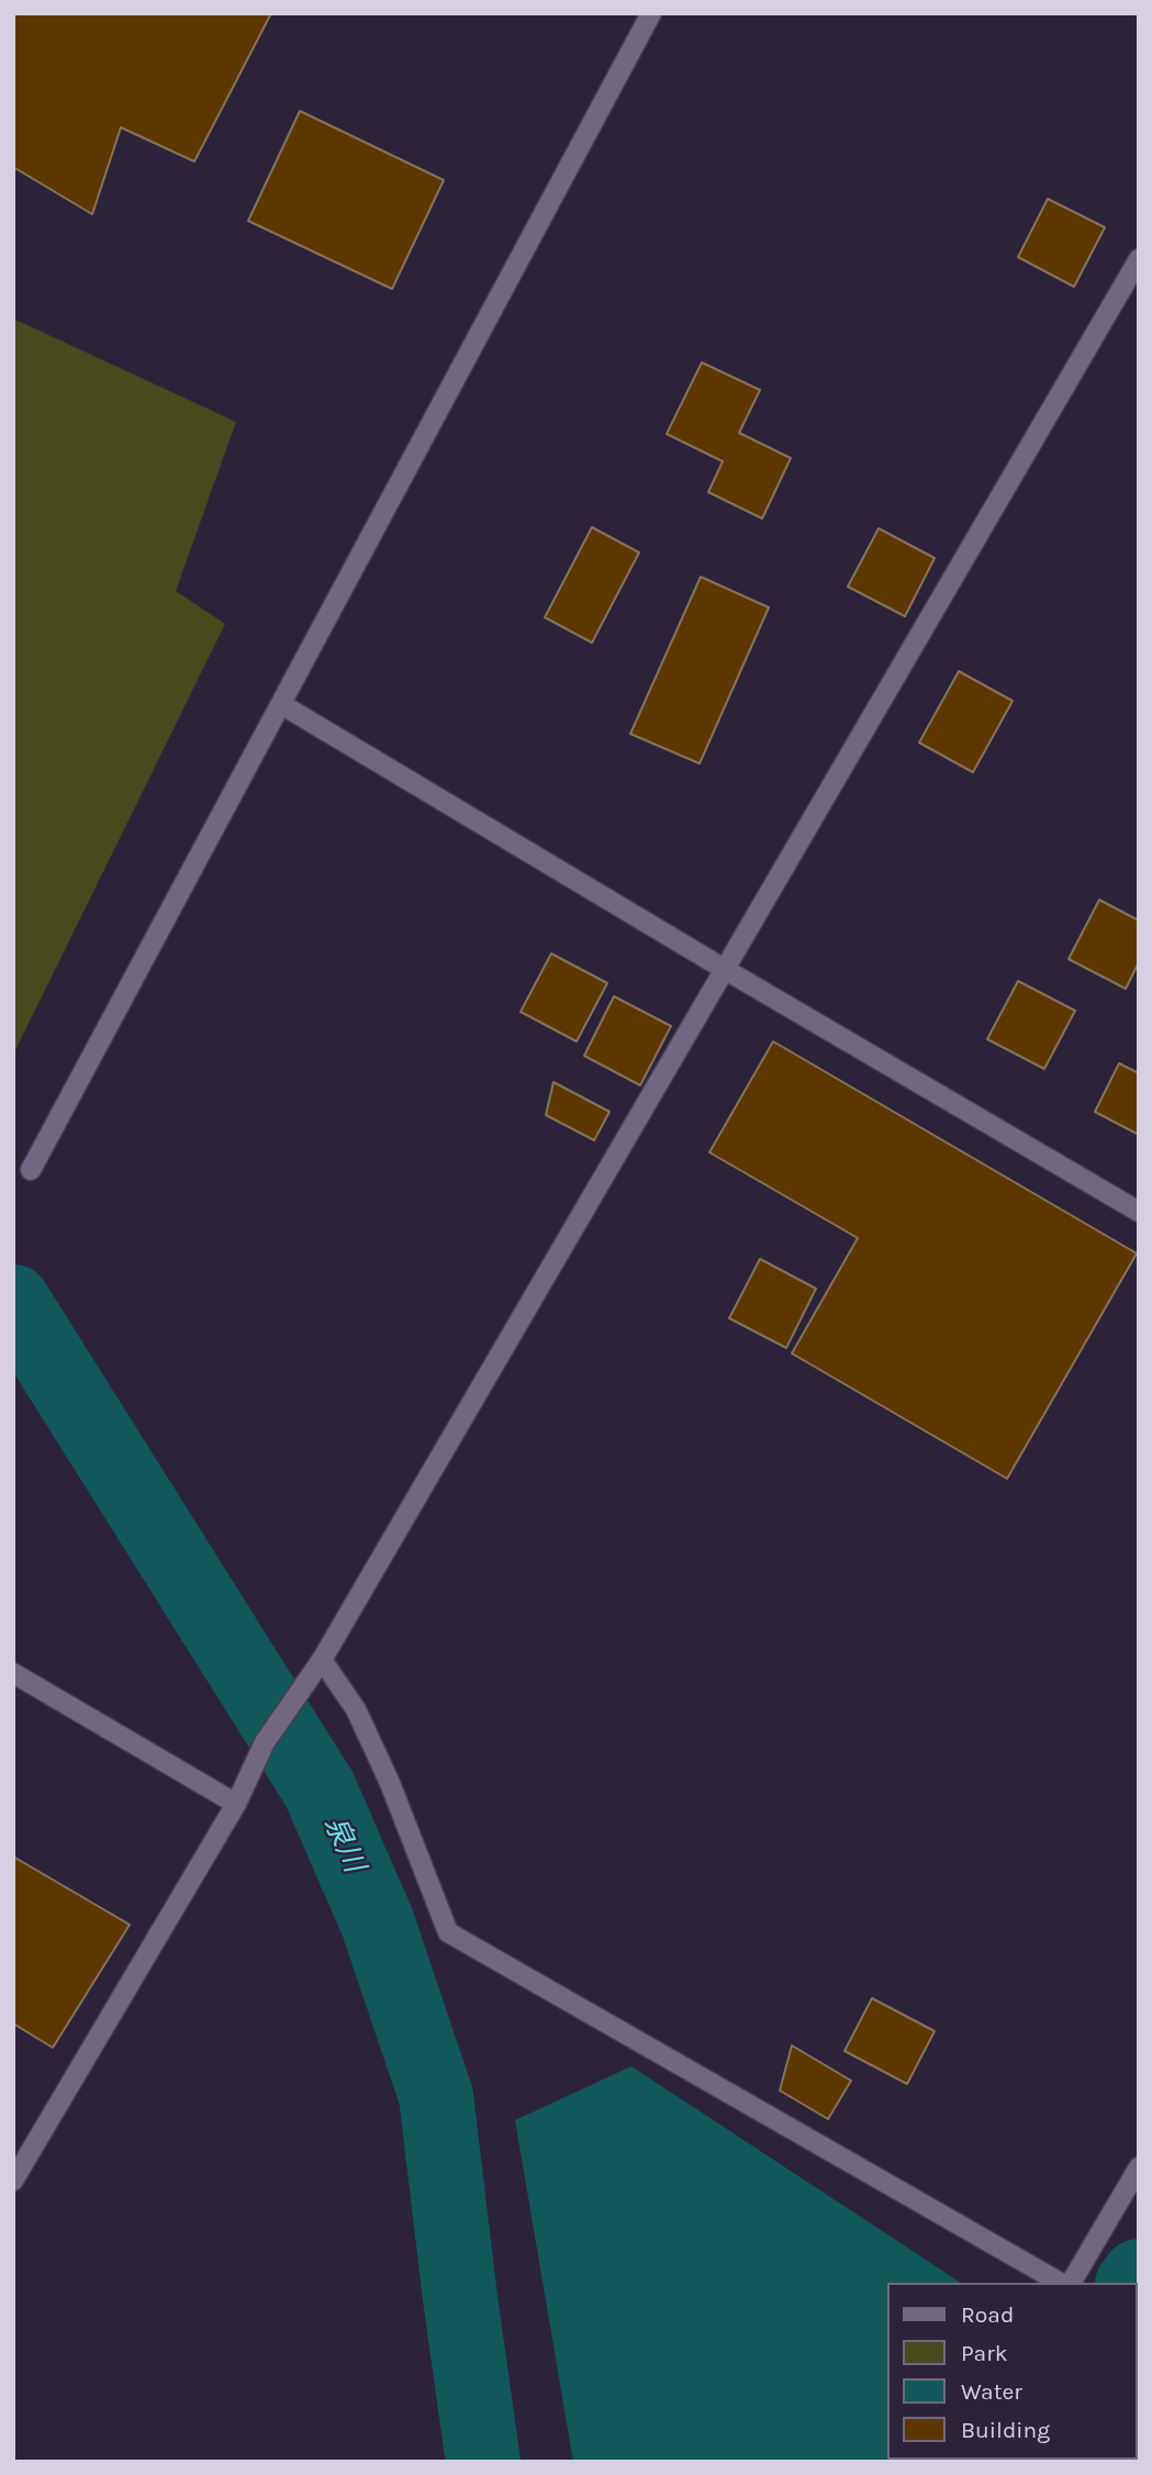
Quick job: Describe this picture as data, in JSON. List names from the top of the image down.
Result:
{
  "water": ["泉川"],
  "legend": [
    "Road",
    "Park",
    "Water",
    "Building"
  ]
}
